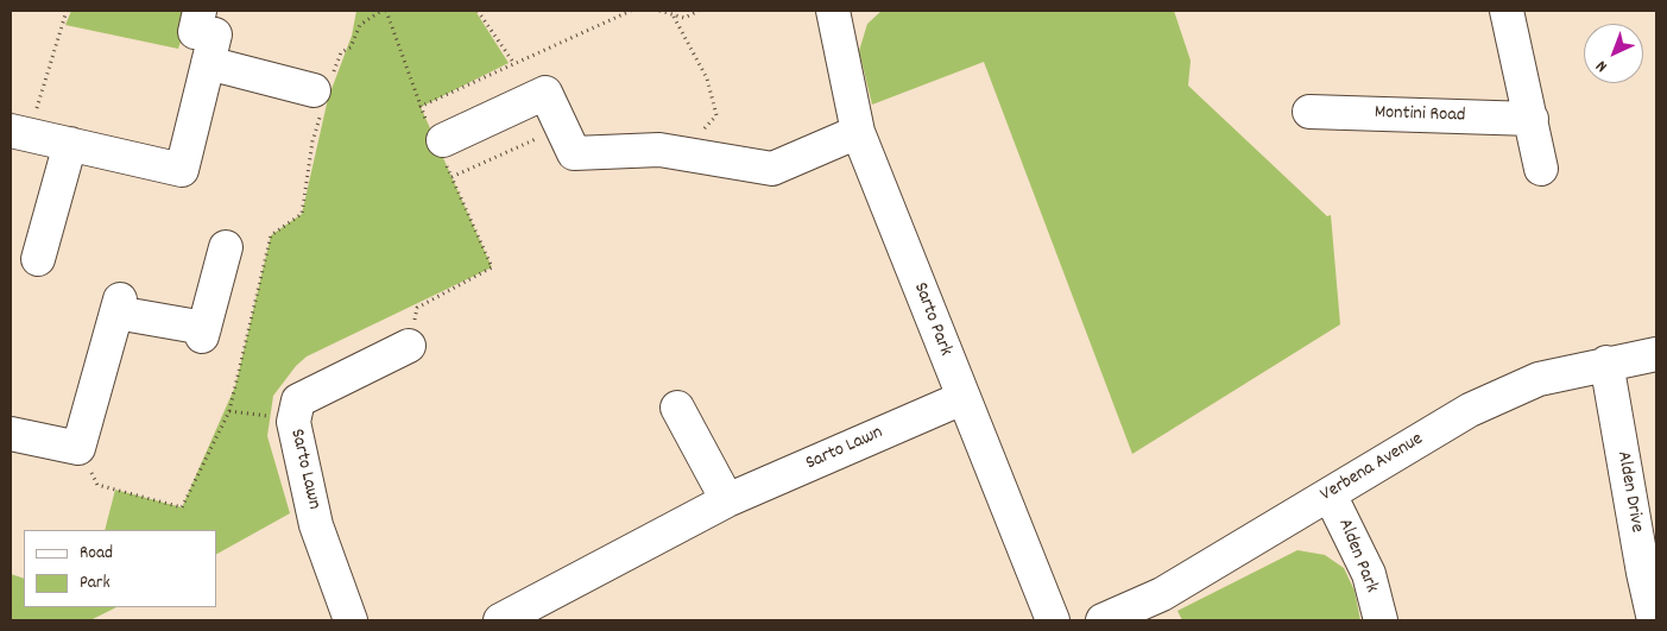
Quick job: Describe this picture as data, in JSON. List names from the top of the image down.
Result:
{
  "streets": {
    "street": [
      "Montini Road",
      "Sarto Park",
      "Sarto Lawn",
      "Verbena Avenue",
      "Alden Drive",
      "Alden Park"
    ]
  },
  "crossings": [
    ["Sarto Park", "Sarto Lawn"],
    ["Verbena Avenue", "Alden Drive"],
    ["Verbena Avenue", "Alden Park"]
  ],
  "legend": ["Road", "Park"],
  "north": "bottom left"
}
